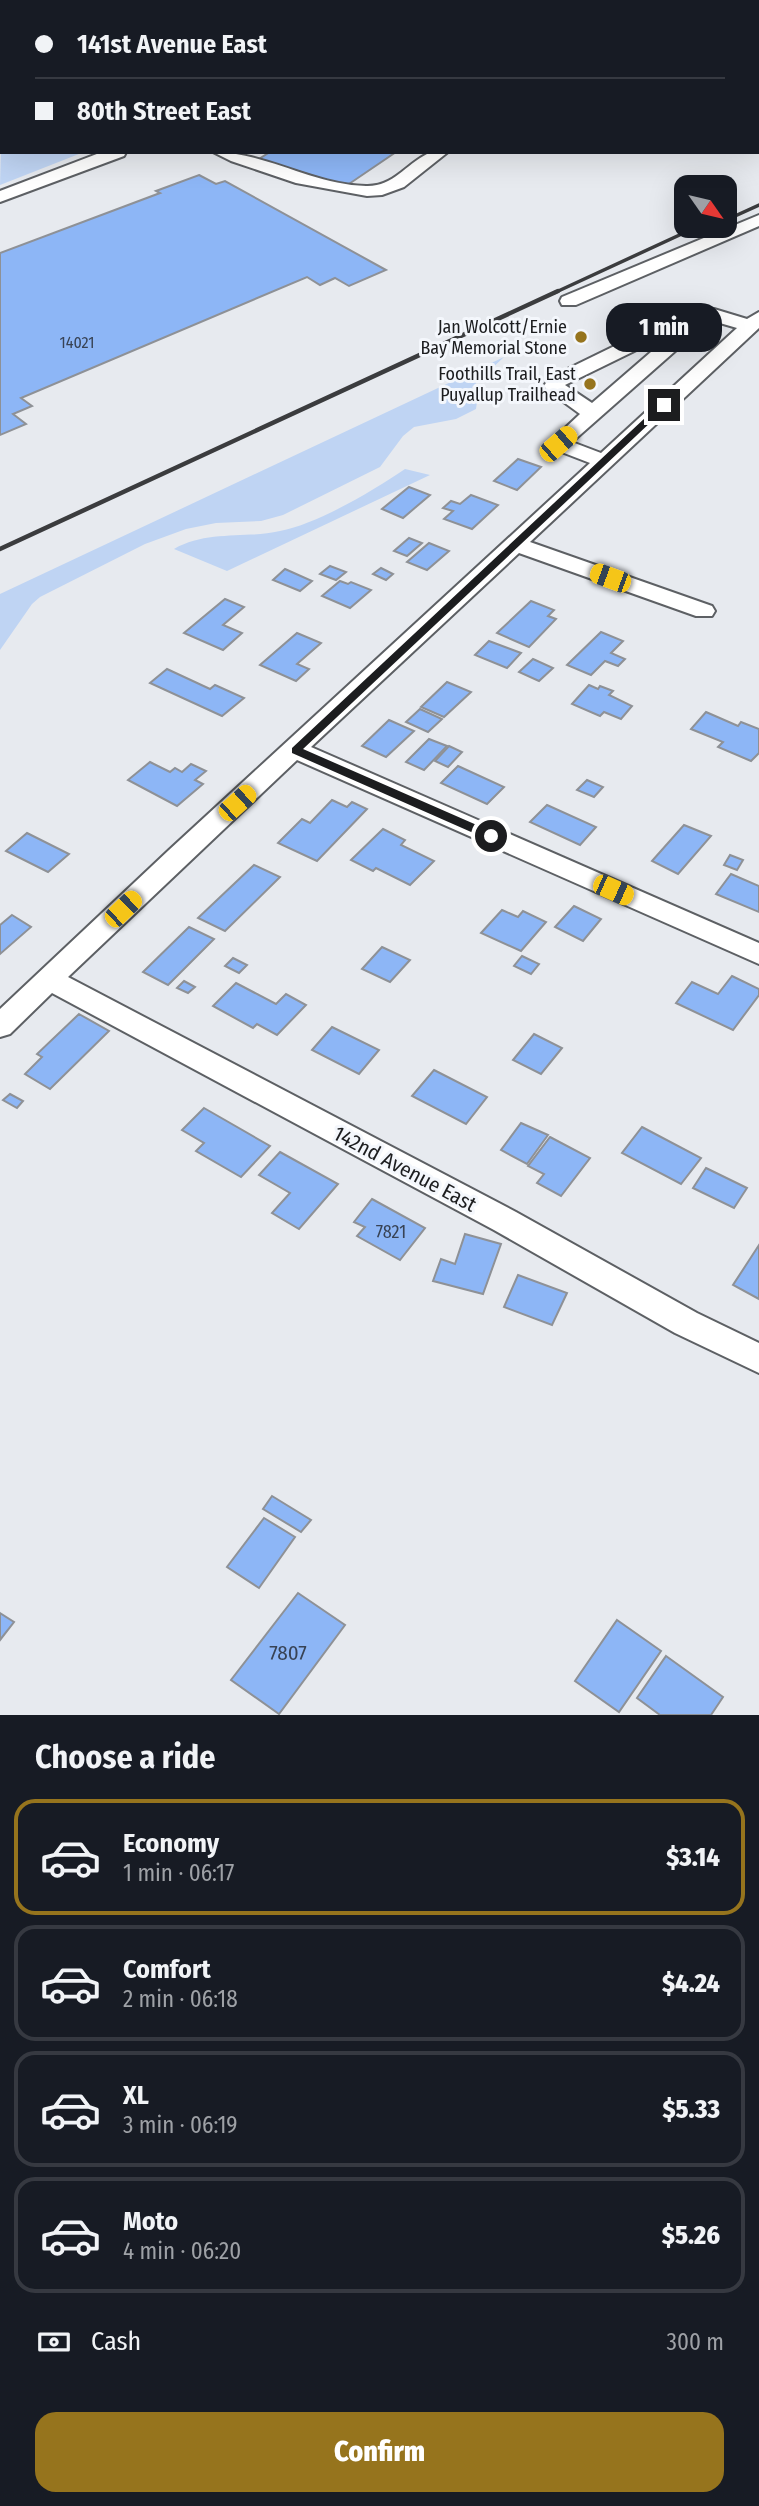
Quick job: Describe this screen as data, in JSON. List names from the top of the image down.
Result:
{
  "streets": {
    "street": ["142nd Avenue East"]
  },
  "places": ["Jan Wolcott/Ernie Bay Memorial Stone", "Foothills Trail, East Puyallup Trailhead"],
  "house_numbers": ["14021", "7821", "7807"],
  "north": "bottom right",
  "page": {
    "banner": ["141st Avenue East", "80th Street East"],
    "bubble": "1 min",
    "heading": "Choose a ride",
    "list": [
      {
        "name": "Economy",
        "note": "1 min · 06:17",
        "value": "$3.14"
      },
      {
        "name": "Comfort",
        "note": "2 min · 06:18",
        "value": "$4.24"
      },
      {
        "name": "XL",
        "note": "3 min · 06:19",
        "value": "$5.33"
      },
      {
        "name": "Moto",
        "note": "4 min · 06:20",
        "value": "$5.26"
      }
    ],
    "pay": ["Cash", "300 m"],
    "buttons": "Confirm"
  }
}
